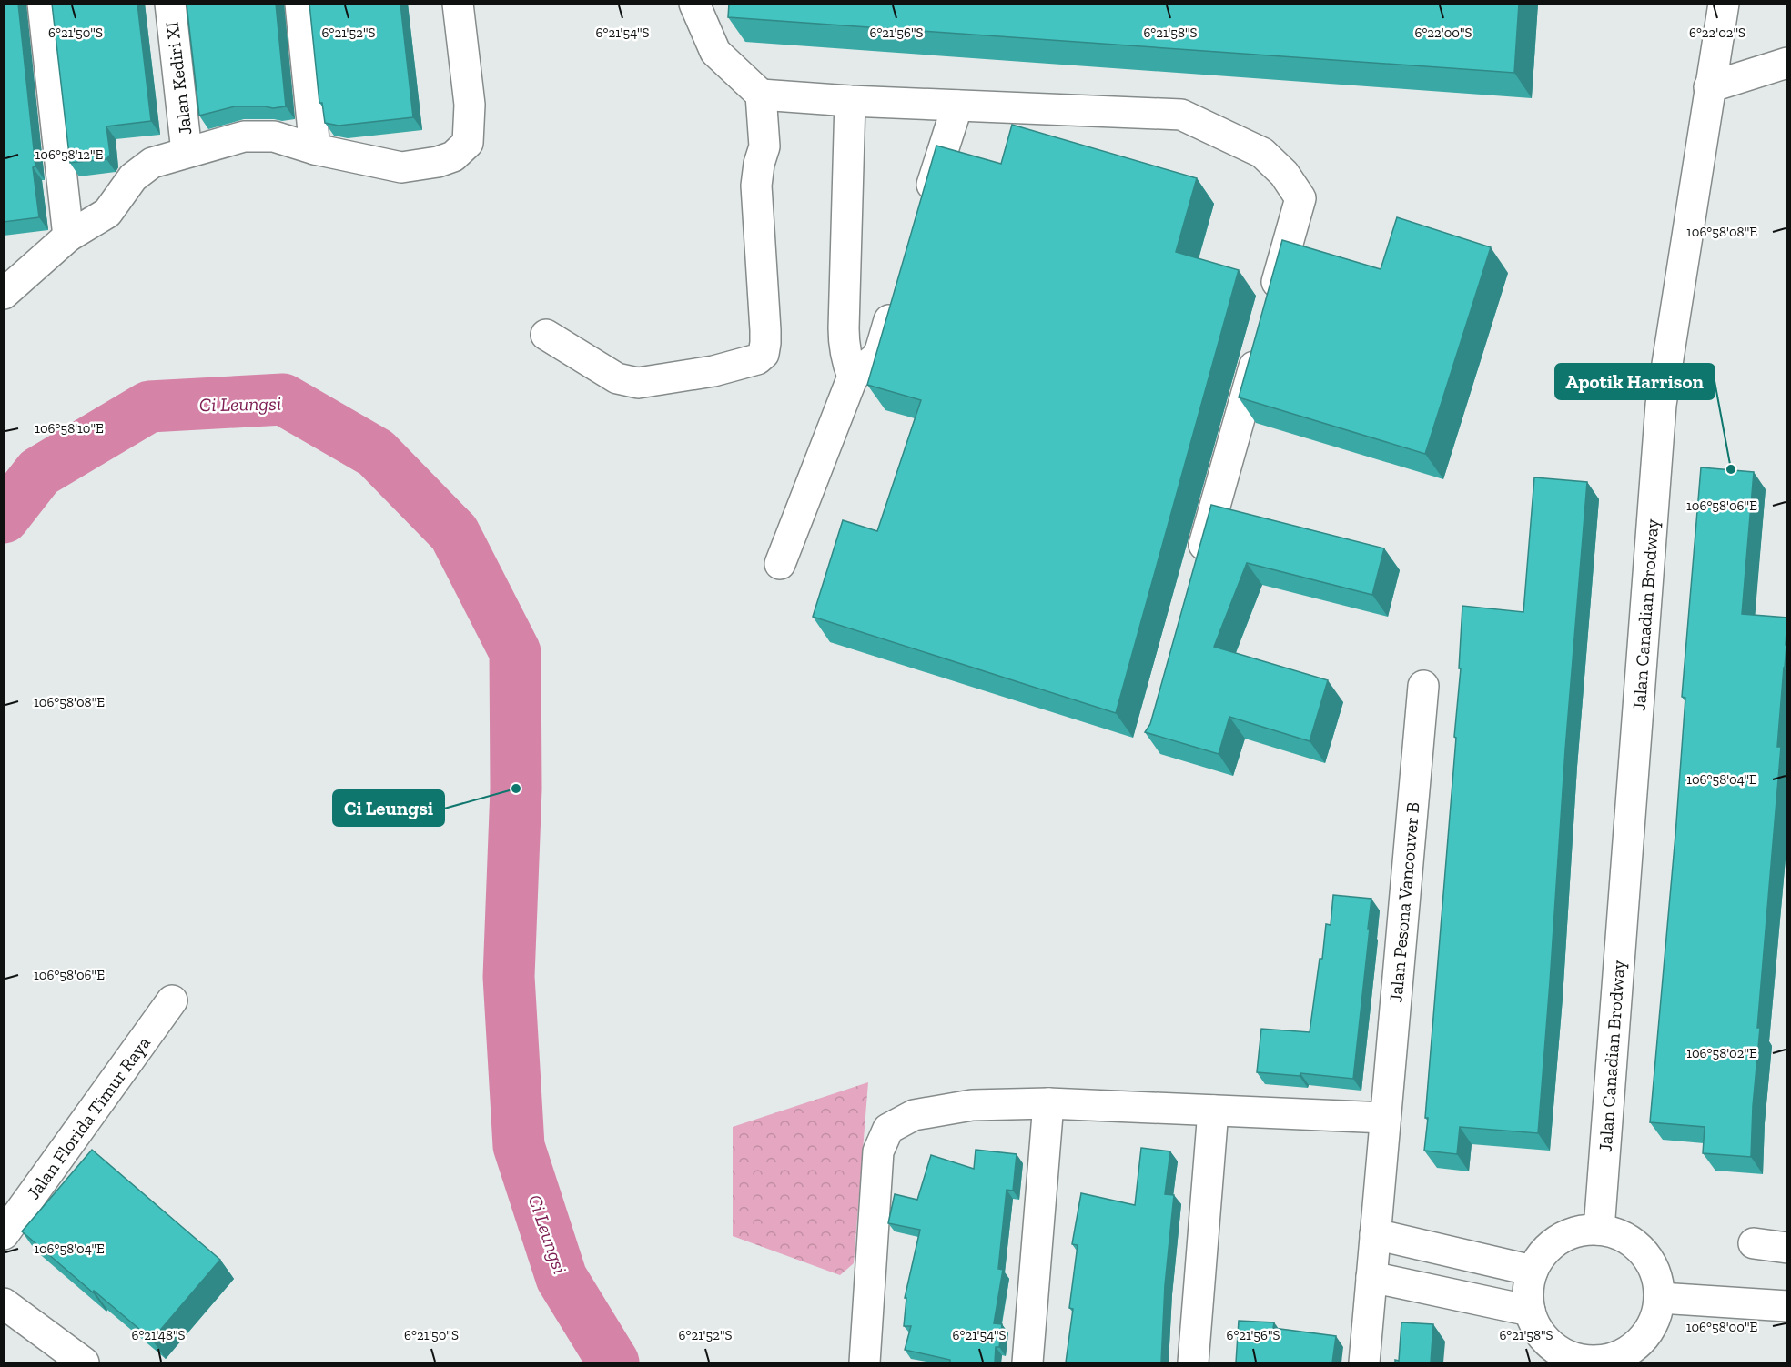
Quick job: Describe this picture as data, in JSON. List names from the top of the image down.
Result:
{
  "streets": {
    "street": [
      "Jalan Kediri XI",
      "Jalan Canadian Brodway",
      "Jalan Pesona Vancouver B",
      "Jalan Florida Timur Raya"
    ]
  },
  "water": ["Ci Leungsi"],
  "places": ["Apotik Harrison", "Ci Leungsi"],
  "coordinates": [
    "6°21'50\"S",
    "6°21'52\"S",
    "6°21'54\"S",
    "6°21'56\"S",
    "6°21'58\"S",
    "6°22'00\"S",
    "6°22'02\"S",
    "106°58'12\"E",
    "106°58'08\"E",
    "106°58'10\"E",
    "106°58'06\"E",
    "106°58'04\"E",
    "106°58'02\"E",
    "106°58'00\"E",
    "6°21'48\"S"
  ]
}
